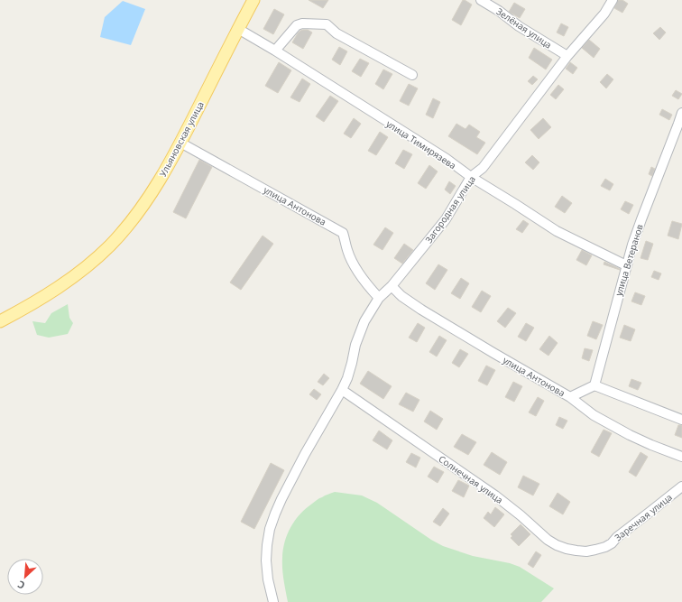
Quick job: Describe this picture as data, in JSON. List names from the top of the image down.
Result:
{
  "streets": {
    "main road": ["Ульяновская улица"],
    "street": [
      "Зелёная улица",
      "улица Тимирязева",
      "улица Антонова",
      "Загородная улица",
      "улица Ветеранов",
      "Солнечная улица",
      "Заречная улица"
    ]
  },
  "crossings": [
    ["Зелёная улица", "Загородная улица"],
    ["Ульяновская улица", "улица Тимирязева"],
    ["Ульяновская улица", "улица Антонова"],
    ["улица Тимирязева", "Загородная улица"],
    ["улица Тимирязева", "улица Ветеранов"],
    ["улица Антонова", "Загородная улица"],
    ["Загородная улица", "Солнечная улица"],
    ["Солнечная улица", "Заречная улица"]
  ],
  "north": "bottom left"
}
